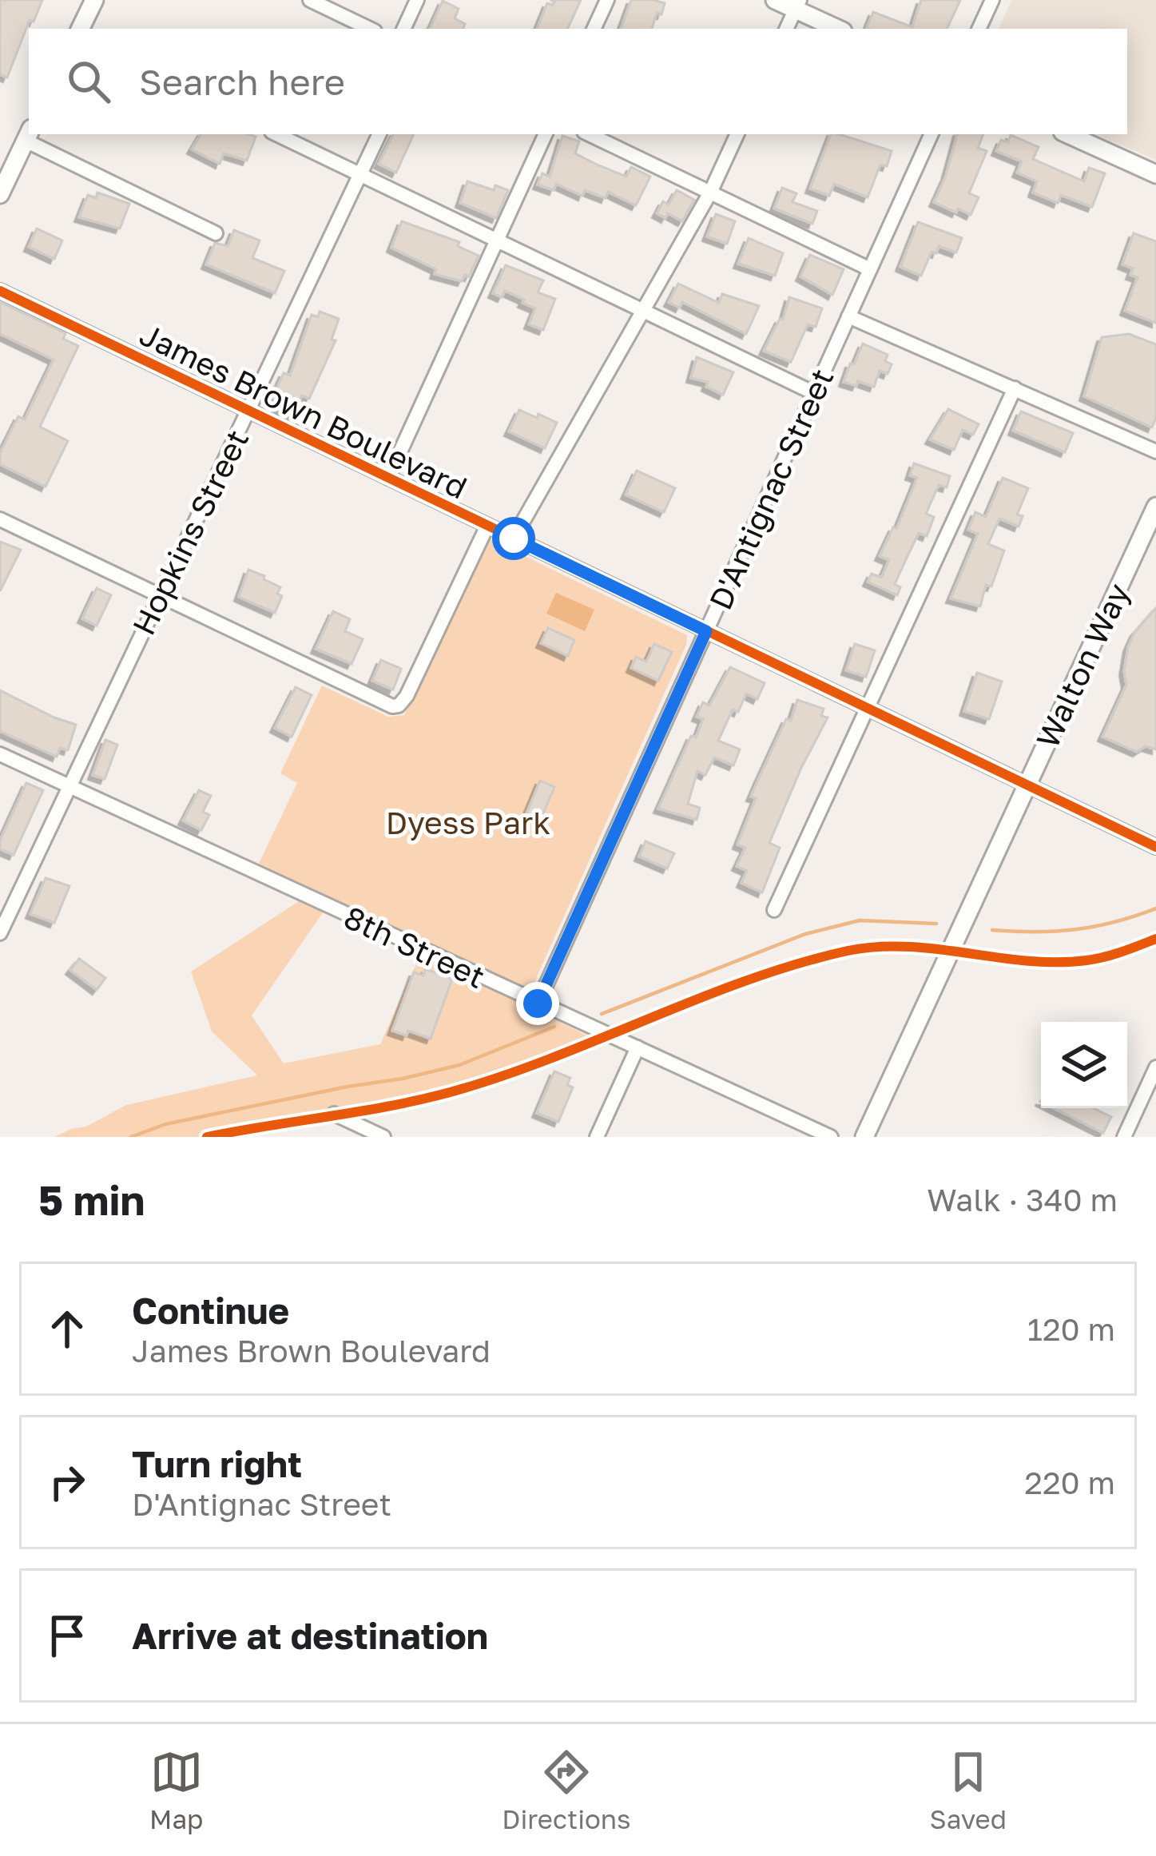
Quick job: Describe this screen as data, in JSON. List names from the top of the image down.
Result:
{
  "streets": {
    "main road": ["Walton Way"],
    "street": [
      "James Brown Boulevard",
      "D'Antignac Street",
      "Hopkins Street",
      "8th Street"
    ]
  },
  "crossings": [
    ["James Brown Boulevard", "D'Antignac Street"],
    ["James Brown Boulevard", "Hopkins Street"],
    ["James Brown Boulevard", "Walton Way"],
    ["D'Antignac Street", "8th Street"],
    ["Hopkins Street", "8th Street"]
  ],
  "parks": ["Dyess Park"],
  "page": {
    "search": "Search here",
    "heading": ["5 min", "Walk · 340 m"],
    "list": [
      ["Continue", "James Brown Boulevard", "120 m"],
      ["Turn right", "D'Antignac Street", "220 m"],
      "Arrive at destination"
    ],
    "nav": ["Map", "Directions", "Saved"]
  }
}
